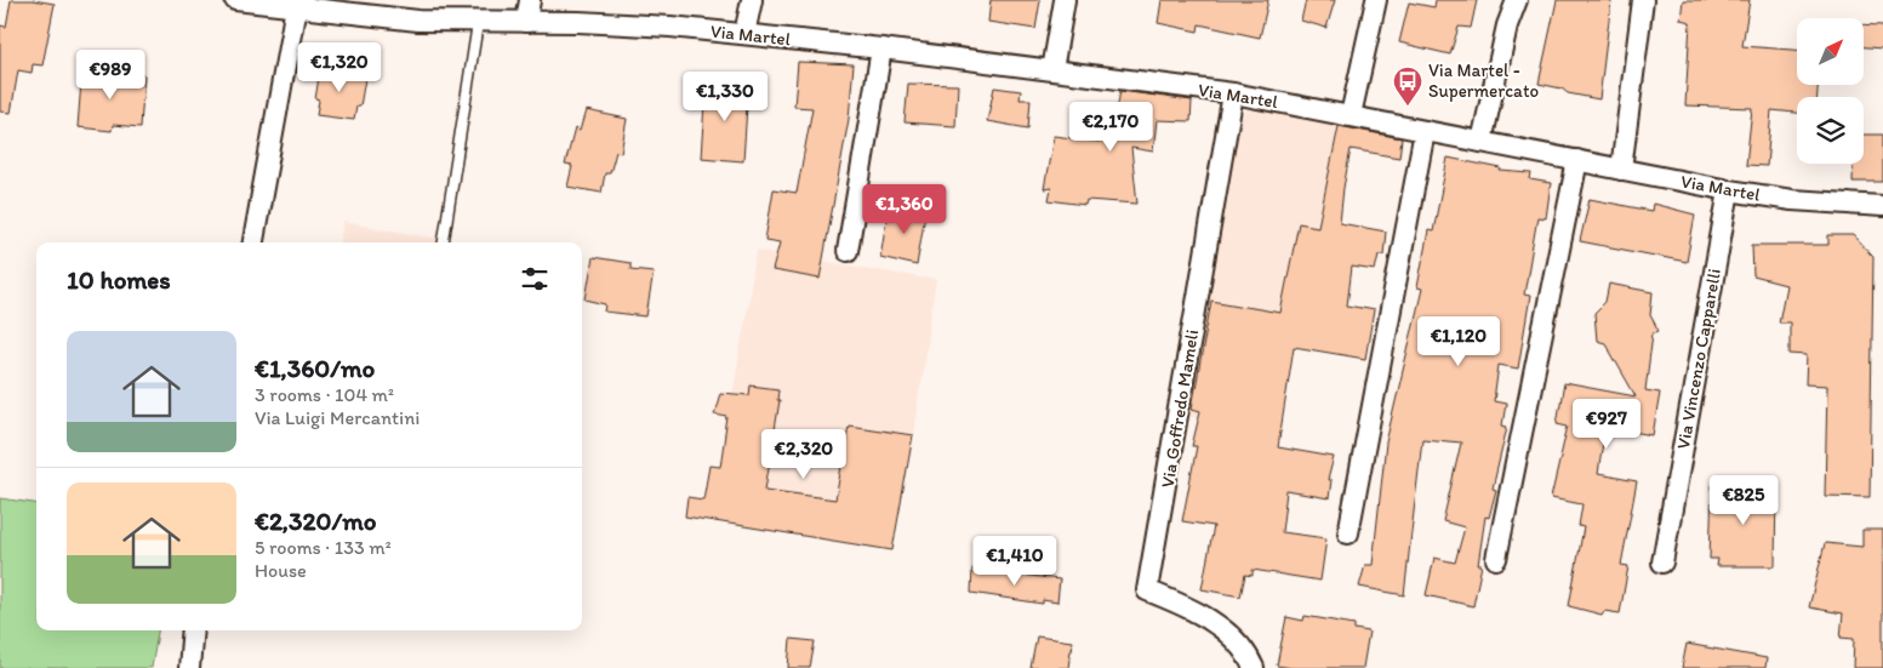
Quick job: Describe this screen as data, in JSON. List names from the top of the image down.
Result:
{
  "streets": {
    "street": ["Via Martel", "Via Vincenzo Capparelli", "Via Goffredo Mameli"]
  },
  "crossings": [
    ["Via Martel", "Via Vincenzo Capparelli"],
    ["Via Martel", "Via Goffredo Mameli"]
  ],
  "places": {
    "bus stop": ["Via Martel - Supermercato"]
  },
  "north": "top right",
  "page": {
    "price": [
      "€1,320",
      "€989",
      "€1,330",
      "€2,170",
      "€1,360",
      "€1,120",
      "€927",
      "€2,320",
      "€825",
      "€1,410"
    ],
    "heading": "10 homes",
    "list": [
      {
        "name": "€1,360/mo",
        "note": "3 rooms · 104 m² · Via Luigi Mercantini"
      },
      {
        "name": "€2,320/mo",
        "note": "5 rooms · 133 m² · House"
      }
    ]
  }
}
